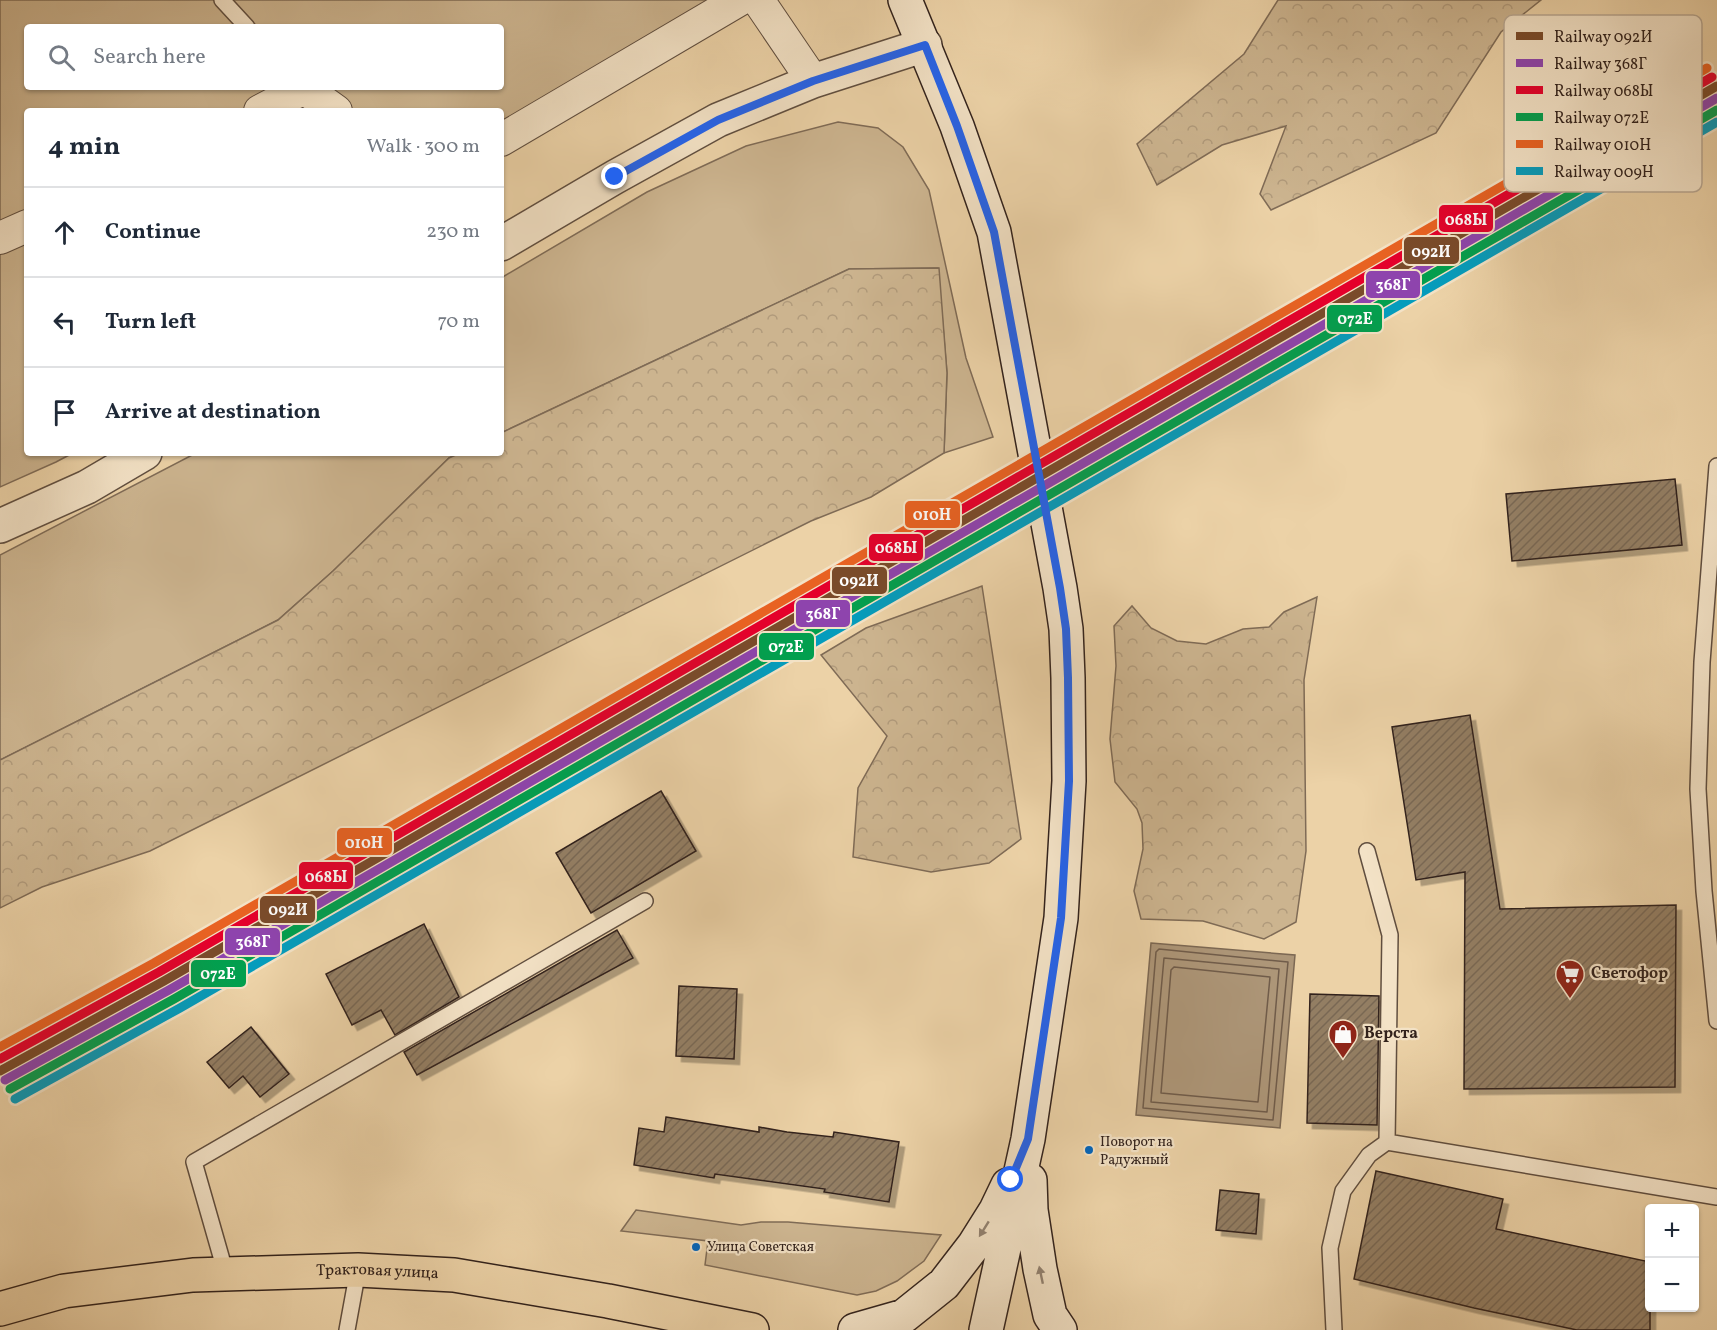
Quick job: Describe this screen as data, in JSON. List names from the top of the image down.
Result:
{
  "streets": {
    "main road": ["Трактовая улица"]
  },
  "places": {
    "supermarket": ["Светофор"],
    "shop": ["Верста"],
    "other": ["Поворот на Радужный", "Улица Советская"]
  },
  "lines": [
    "rail line 010Н",
    "rail line 068Ы",
    "rail line 092И",
    "rail line 368Г",
    "rail line 072Е",
    "rail line 009Н"
  ],
  "legend": [
    "Railway 092И",
    "Railway 368Г",
    "Railway 068Ы",
    "Railway 072Е",
    "Railway 010Н",
    "Railway 009Н"
  ],
  "page": {
    "search": "Search here",
    "heading": ["4 min", "Walk · 300 m"],
    "list": [
      ["Continue", "230 m"],
      ["Turn left", "70 m"],
      "Arrive at destination"
    ],
    "map_buttons": ["+", "−"]
  }
}
